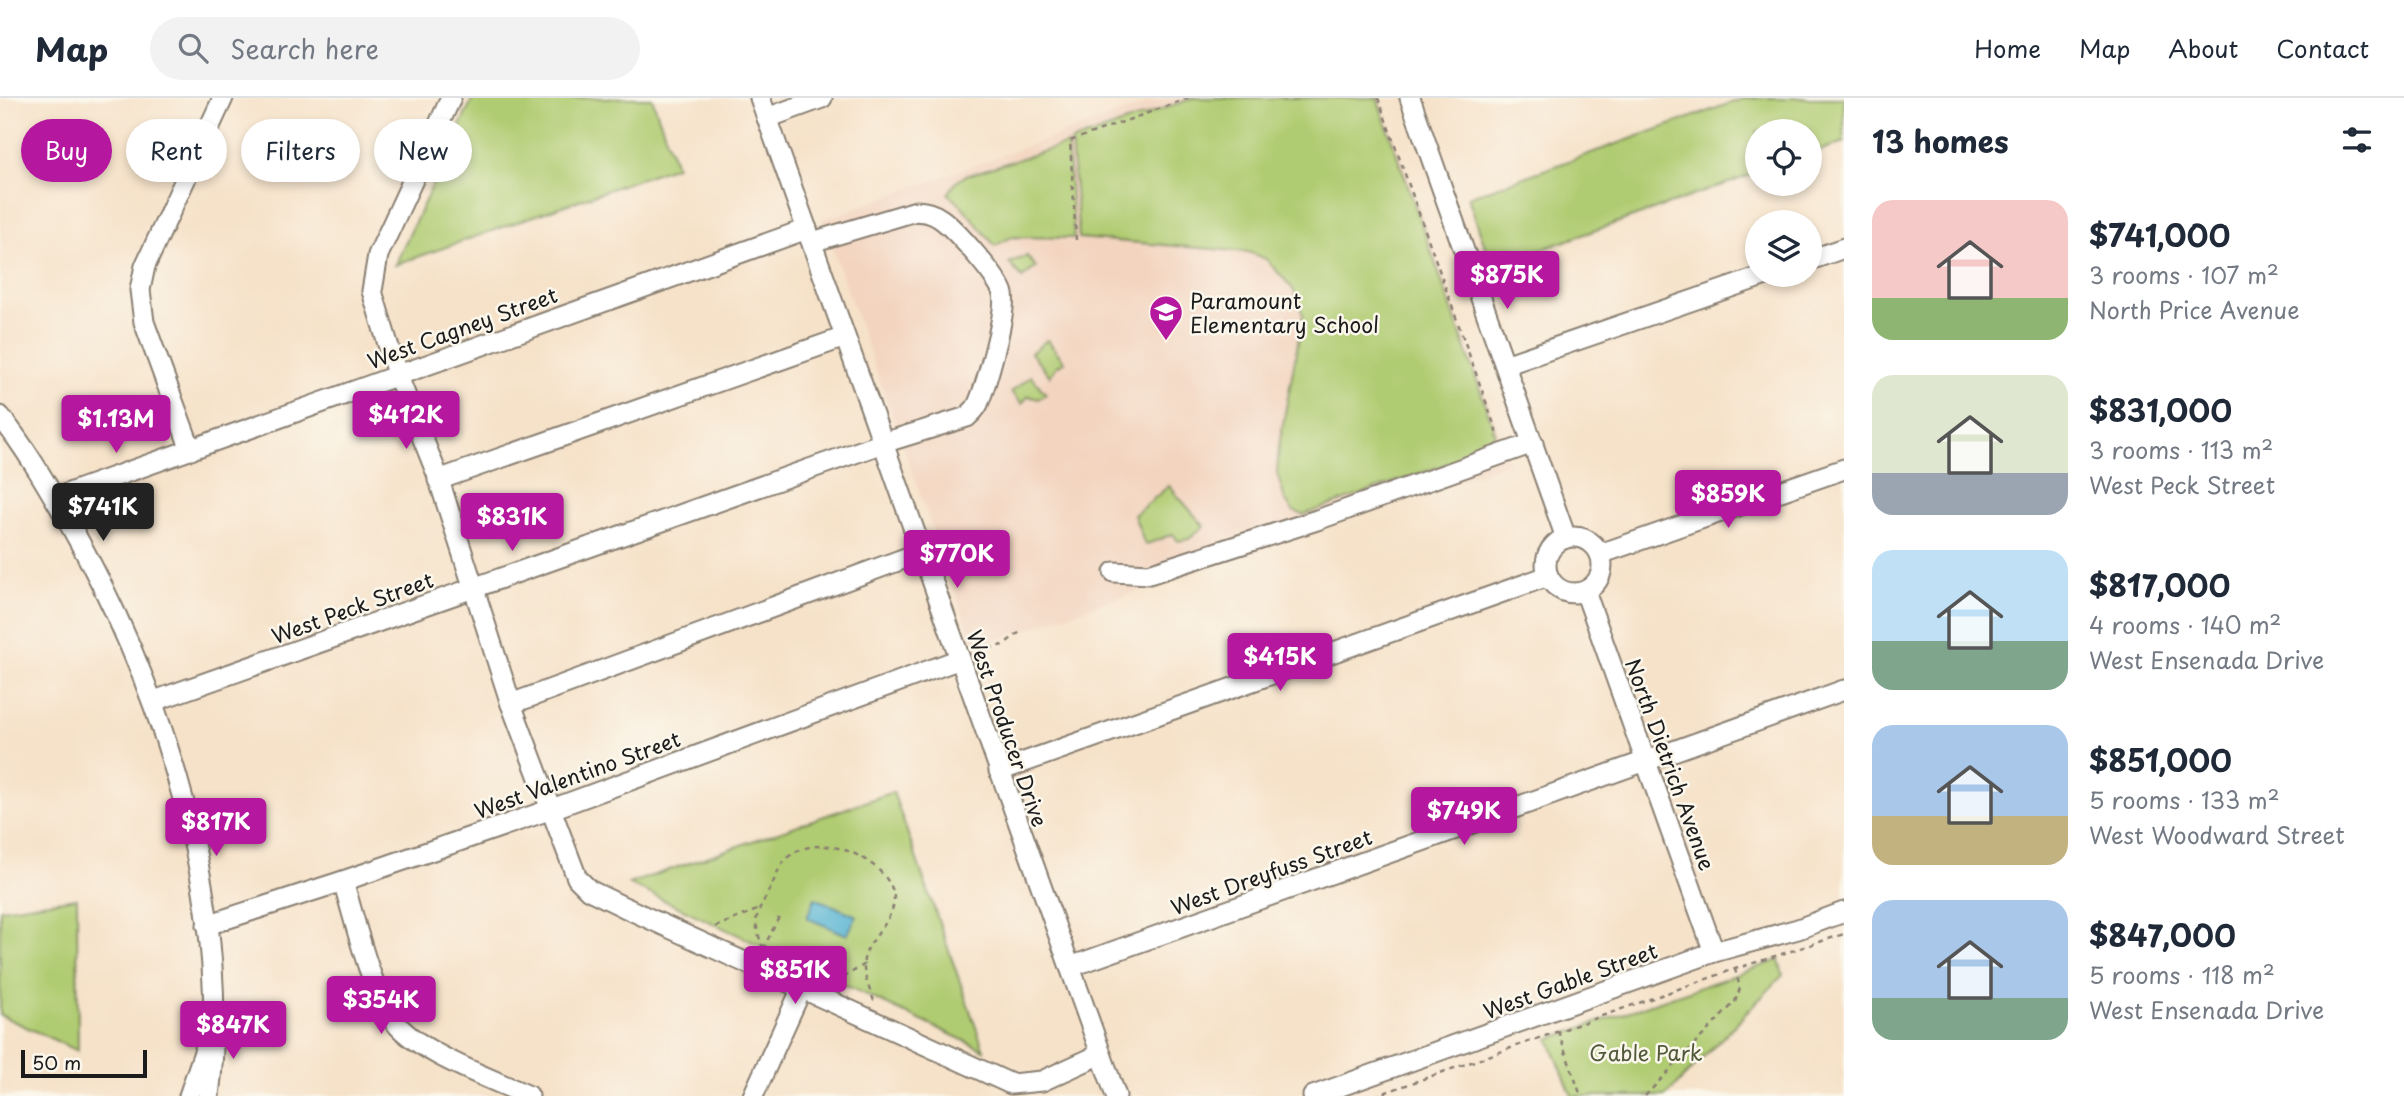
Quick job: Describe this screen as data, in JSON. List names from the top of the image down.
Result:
{
  "streets": {
    "street": [
      "West Cagney Street",
      "West Peck Street",
      "West Producer Drive",
      "North Dietrich Avenue",
      "West Valentino Street",
      "West Dreyfuss Street",
      "West Gable Street"
    ]
  },
  "crossings": [
    ["West Cagney Street", "West Peck Street"],
    ["West Cagney Street", "West Producer Drive"],
    ["West Peck Street", "West Producer Drive"],
    ["West Producer Drive", "West Valentino Street"],
    ["West Producer Drive", "West Dreyfuss Street"],
    ["North Dietrich Avenue", "West Dreyfuss Street"],
    ["North Dietrich Avenue", "West Gable Street"]
  ],
  "parks": ["Gable Park"],
  "places": {
    "school or university": ["Paramount Elementary School"]
  },
  "scale_bar": "50 m",
  "page": {
    "header": "Map",
    "search": "Search here",
    "nav": [
      "Home",
      "Map",
      "About",
      "Contact"
    ],
    "heading": "13 homes",
    "chip": [
      "Buy",
      "Rent",
      "Filters",
      "New"
    ],
    "list": [
      {
        "name": "$741,000",
        "note": "3 rooms · 107 m² · North Price Avenue"
      },
      {
        "name": "$831,000",
        "note": "3 rooms · 113 m² · West Peck Street"
      },
      {
        "name": "$817,000",
        "note": "4 rooms · 140 m² · West Ensenada Drive"
      },
      {
        "name": "$851,000",
        "note": "5 rooms · 133 m² · West Woodward Street"
      },
      {
        "name": "$847,000",
        "note": "5 rooms · 118 m² · West Ensenada Drive"
      }
    ],
    "price": [
      "$875K",
      "$412K",
      "$1.13M",
      "$859K",
      "$741K",
      "$831K",
      "$770K",
      "$415K",
      "$749K",
      "$817K",
      "$851K",
      "$354K",
      "$847K"
    ],
    "scale": "50 m"
  }
}
